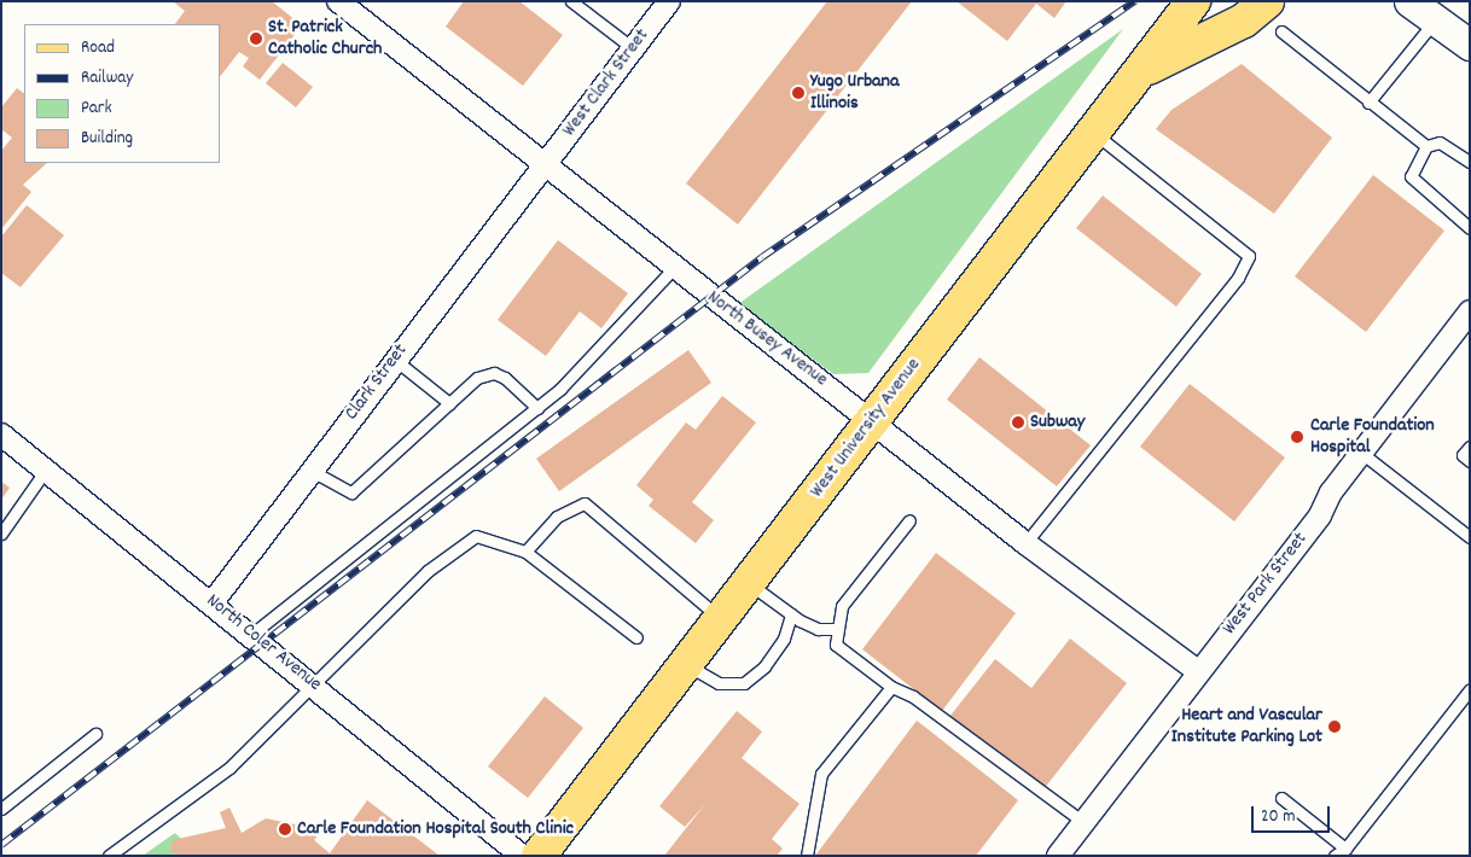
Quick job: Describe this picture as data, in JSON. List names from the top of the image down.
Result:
{
  "streets": {
    "main road": ["West University Avenue"],
    "street": [
      "West Clark Street",
      "North Busey Avenue",
      "Clark Street",
      "West Park Street",
      "North Coler Avenue"
    ]
  },
  "crossings": [
    ["West Clark Street", "North Busey Avenue"],
    ["West Clark Street", "Clark Street"],
    ["North Busey Avenue", "Clark Street"],
    ["North Busey Avenue", "West University Avenue"],
    ["North Busey Avenue", "West Park Street"],
    ["Clark Street", "North Coler Avenue"]
  ],
  "places": [
    "St. Patrick Catholic Church",
    "Yugo Urbana Illinois",
    "Subway",
    "Carle Foundation Hospital",
    "Heart and Vascular Institute Parking Lot",
    "Carle Foundation Hospital South Clinic"
  ],
  "legend": [
    "Road",
    "Railway",
    "Park",
    "Building"
  ],
  "scale_bar": "20 m"
}
